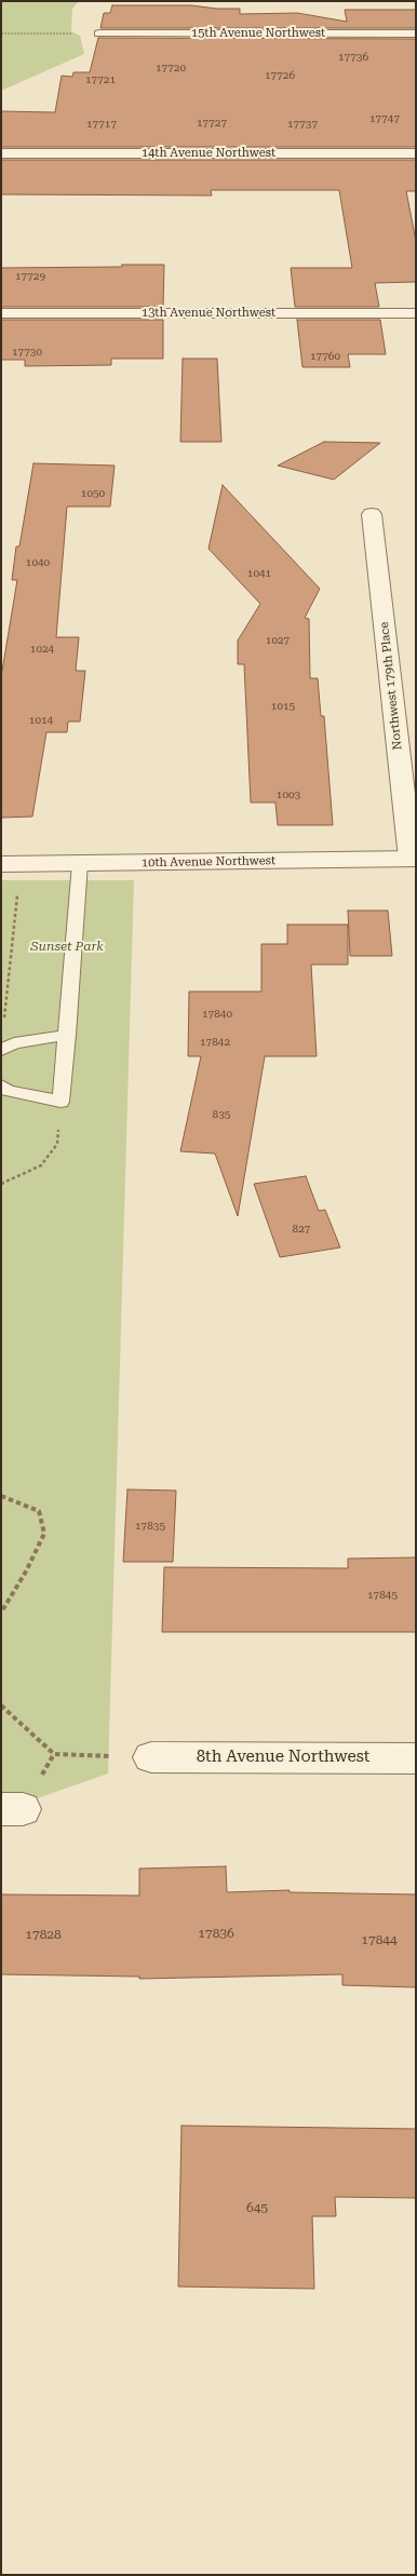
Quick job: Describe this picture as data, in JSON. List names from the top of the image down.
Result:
{
  "streets": {
    "street": [
      "15th Avenue Northwest",
      "14th Avenue Northwest",
      "13th Avenue Northwest",
      "Northwest 179th Place",
      "10th Avenue Northwest",
      "8th Avenue Northwest"
    ]
  },
  "crossings": [
    ["Northwest 179th Place", "10th Avenue Northwest"]
  ],
  "parks": ["Sunset Park"],
  "house_numbers": [
    "17736",
    "17720",
    "17726",
    "17721",
    "17747",
    "17727",
    "17717",
    "17737",
    "17729",
    "17730",
    "17760",
    "1050",
    "1040",
    "1041",
    "1027",
    "1024",
    "1015",
    "1014",
    "1003",
    "17840",
    "17842",
    "835",
    "827",
    "17835",
    "17845",
    "17836",
    "17828",
    "17844",
    "645"
  ]
}
